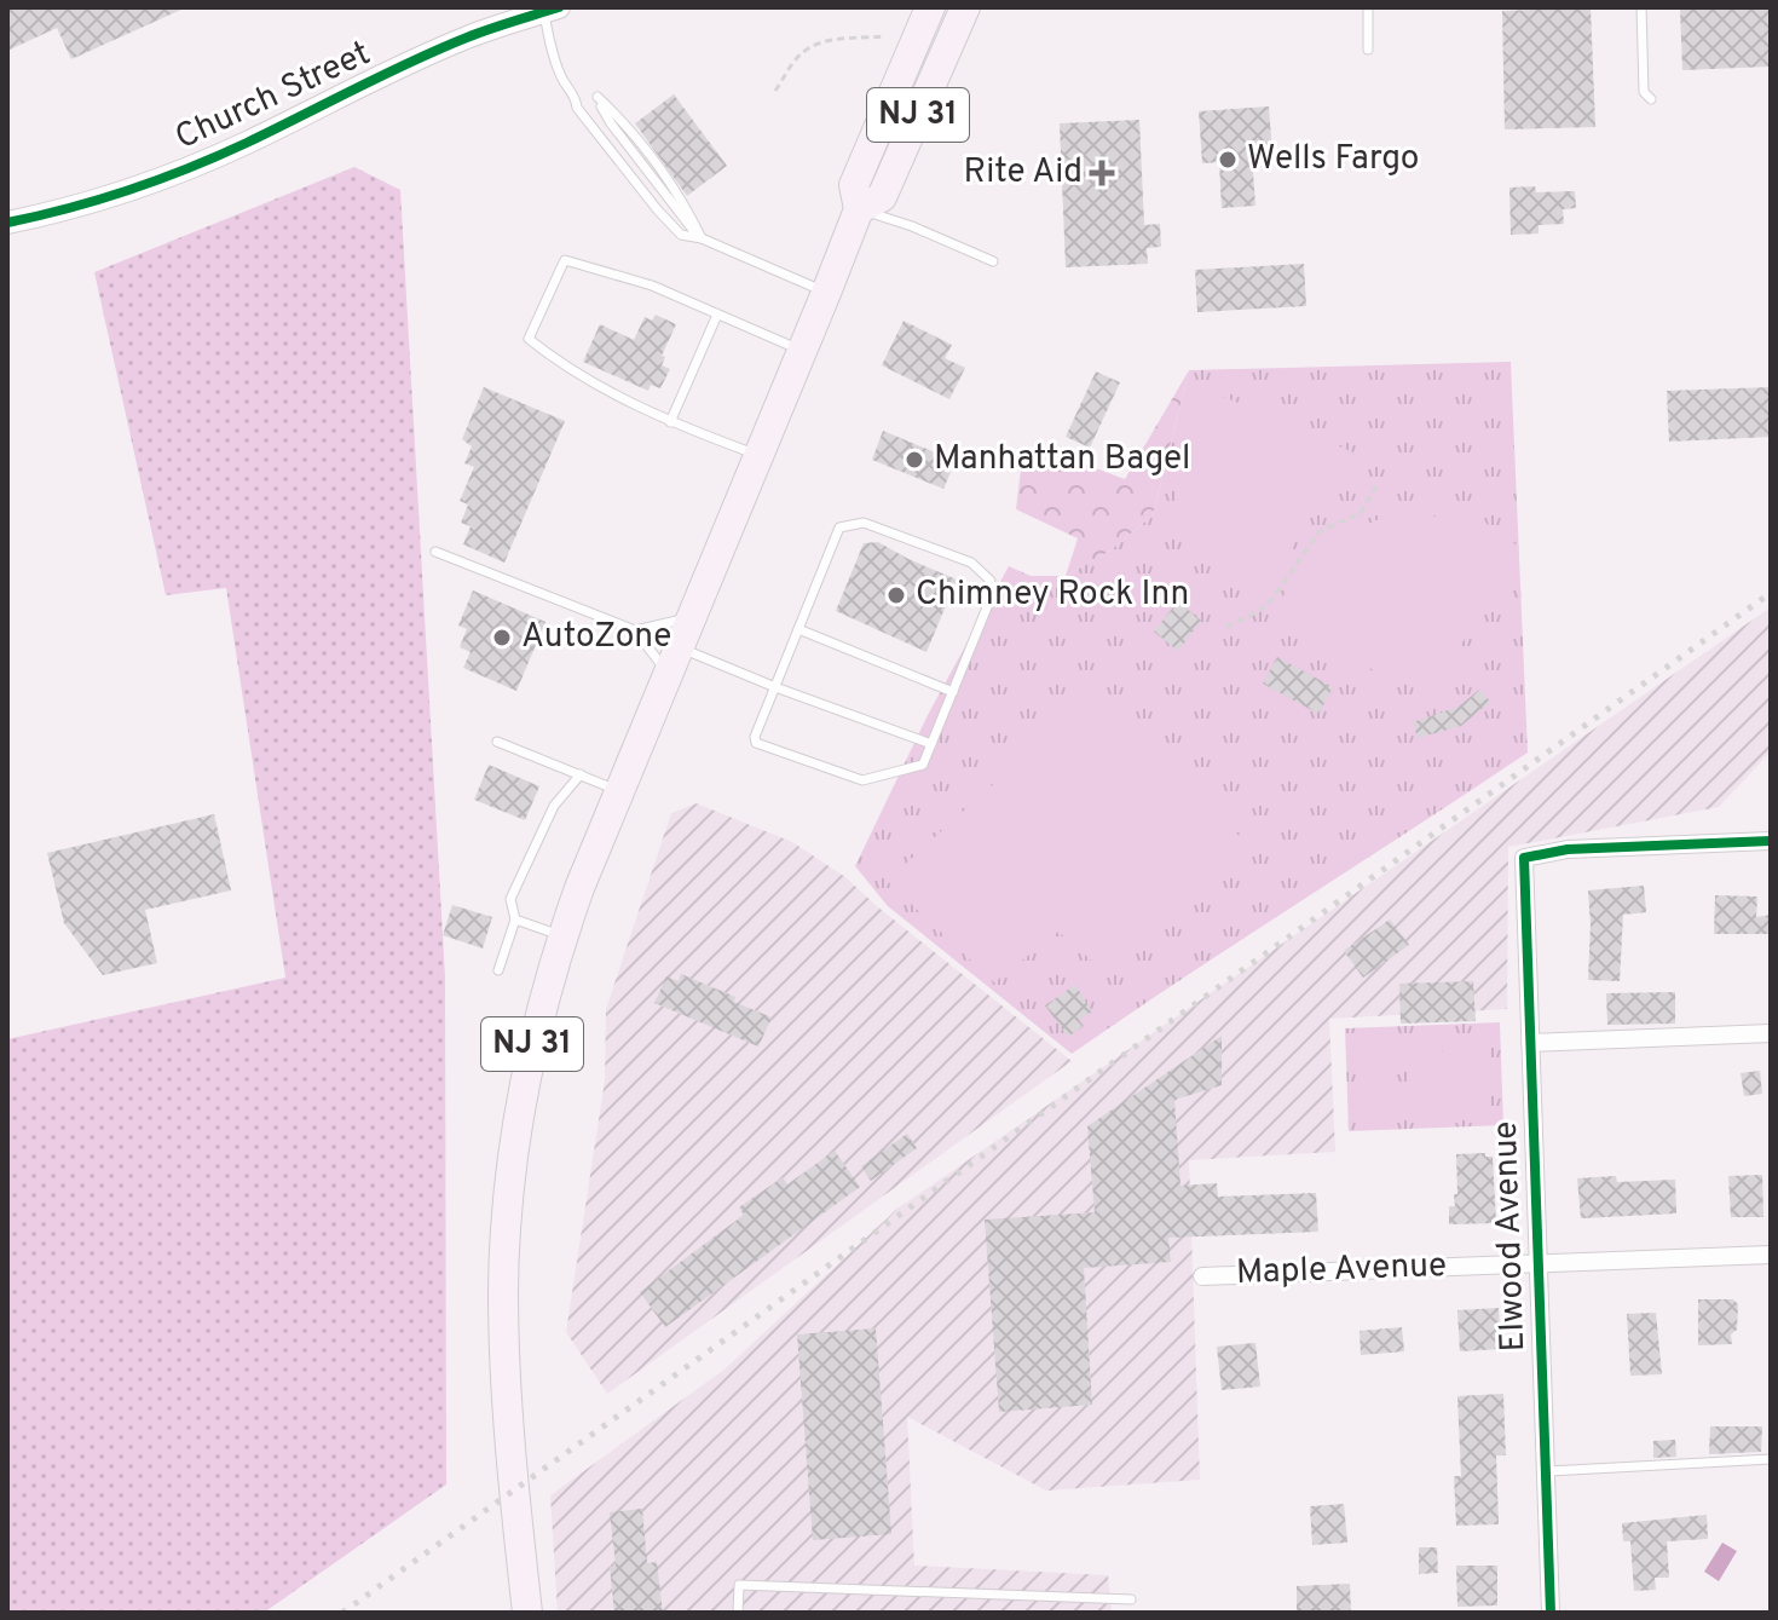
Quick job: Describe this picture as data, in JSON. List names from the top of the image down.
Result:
{
  "streets": {
    "highway": ["NJ 31"],
    "street": ["Church Street", "Elwood Avenue", "Maple Avenue"]
  },
  "crossings": [
    ["Elwood Avenue", "Maple Avenue"]
  ],
  "places": {
    "other": [
      "Wells Fargo",
      "Manhattan Bagel",
      "Chimney Rock Inn",
      "AutoZone"
    ],
    "health": ["Rite Aid"]
  }
}
